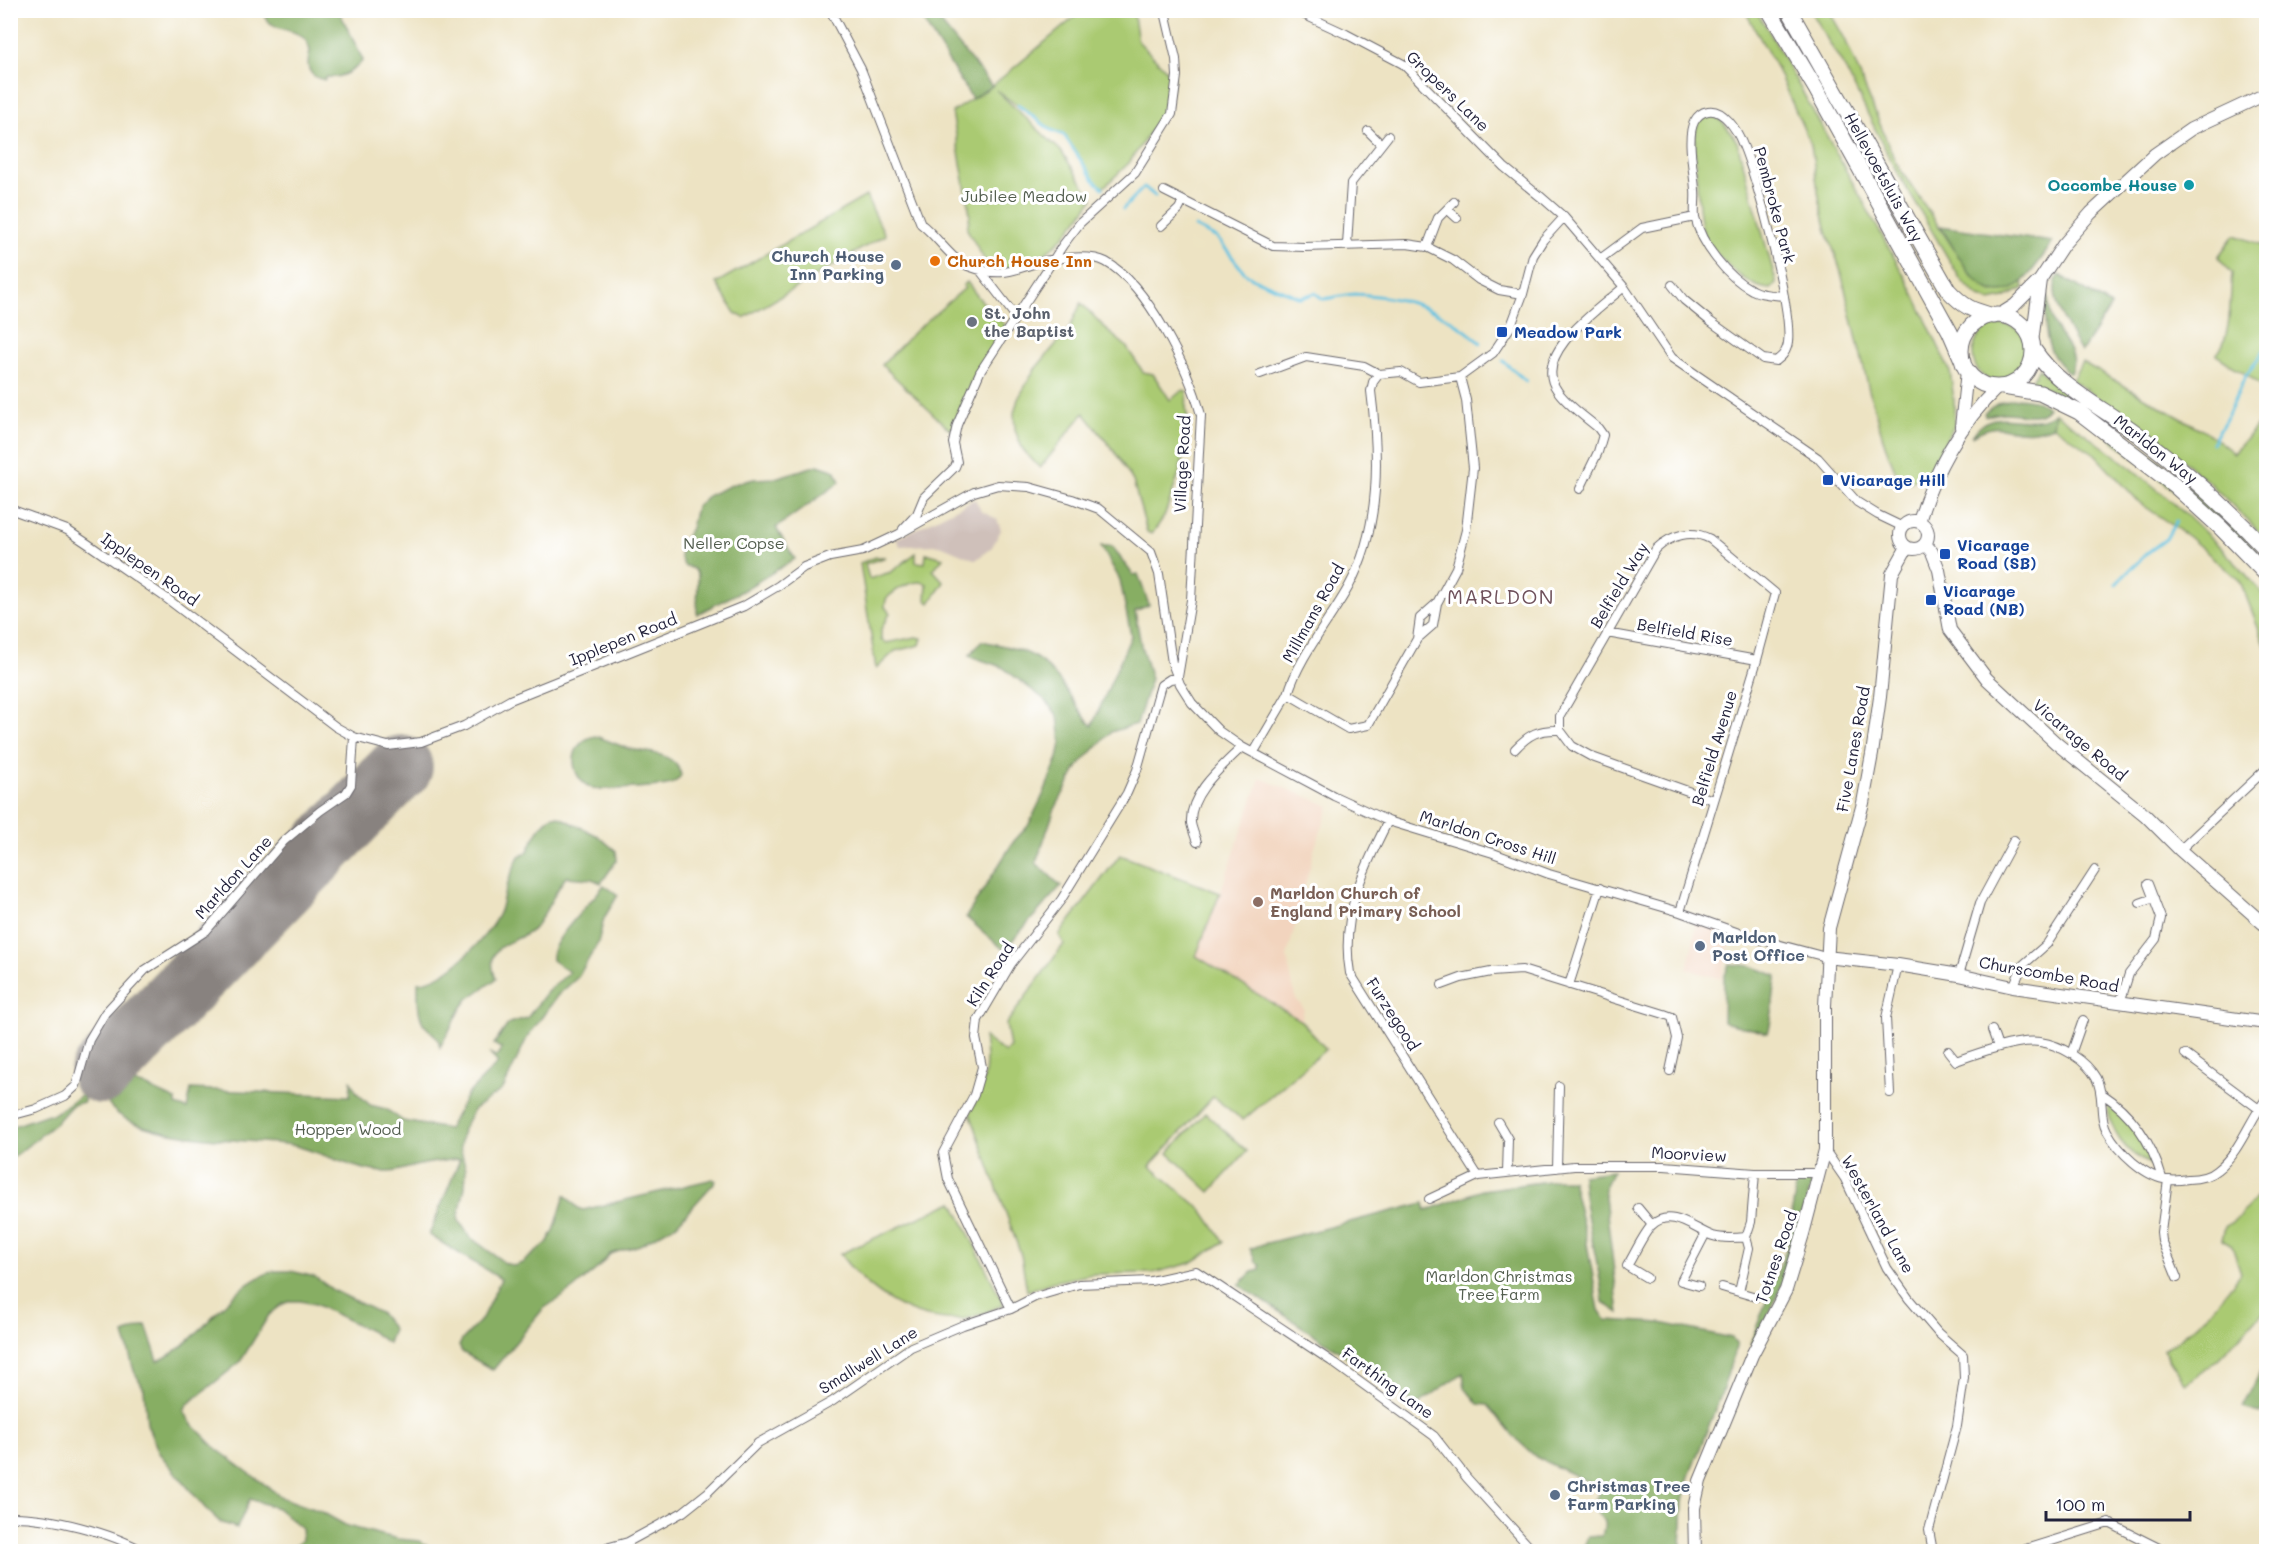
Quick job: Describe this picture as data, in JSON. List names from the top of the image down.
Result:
{
  "streets": {
    "highway": ["Hellevoetsluis Way", "Marldon Way"],
    "street": [
      "Gropers Lane",
      "Pembroke Park",
      "Village Road",
      "Ipplepen Road",
      "Belfield Way",
      "Millmans Road",
      "Belfield Rise",
      "Vicarage Road",
      "Belfield Avenue",
      "Five Lanes Road",
      "Marldon Cross Hill",
      "Marldon Lane",
      "Kiln Road",
      "Churscombe Road",
      "Furzegood",
      "Moorview",
      "Westerland Lane",
      "Totnes Road",
      "Smallwell Lane",
      "Farthing Lane"
    ]
  },
  "crossings": [
    ["Hellevoetsluis Way", "Marldon Way"],
    ["Village Road", "Ipplepen Road"],
    ["Village Road", "Marldon Cross Hill"],
    ["Village Road", "Kiln Road"],
    ["Ipplepen Road", "Marldon Cross Hill"],
    ["Ipplepen Road", "Marldon Lane"],
    ["Ipplepen Road", "Kiln Road"],
    ["Belfield Way", "Belfield Rise"],
    ["Belfield Way", "Belfield Avenue"],
    ["Millmans Road", "Marldon Cross Hill"],
    ["Belfield Rise", "Belfield Avenue"],
    ["Vicarage Road", "Five Lanes Road"],
    ["Belfield Avenue", "Marldon Cross Hill"],
    ["Five Lanes Road", "Marldon Cross Hill"],
    ["Five Lanes Road", "Churscombe Road"],
    ["Five Lanes Road", "Totnes Road"],
    ["Marldon Cross Hill", "Kiln Road"],
    ["Marldon Cross Hill", "Churscombe Road"],
    ["Marldon Cross Hill", "Furzegood"],
    ["Marldon Cross Hill", "Totnes Road"],
    ["Kiln Road", "Smallwell Lane"],
    ["Churscombe Road", "Totnes Road"],
    ["Furzegood", "Moorview"],
    ["Moorview", "Totnes Road"],
    ["Westerland Lane", "Totnes Road"],
    ["Smallwell Lane", "Farthing Lane"]
  ],
  "districts": ["MARLDON"],
  "parks": [
    "Jubilee Meadow",
    "Neller Copse",
    "Hopper Wood",
    "Marldon Christmas Tree Farm"
  ],
  "places": {
    "other": [
      "Occombe House",
      "Church House Inn",
      "Church House Inn Parking",
      "St. John the Baptist",
      "Marldon Church of England Primary School",
      "Marldon Post Office",
      "Christmas Tree Farm Parking"
    ],
    "transit": [
      "Meadow Park",
      "Vicarage Hill",
      "Vicarage Road (SB)",
      "Vicarage Road (NB)"
    ]
  },
  "scale_bar": "100 m"
}
